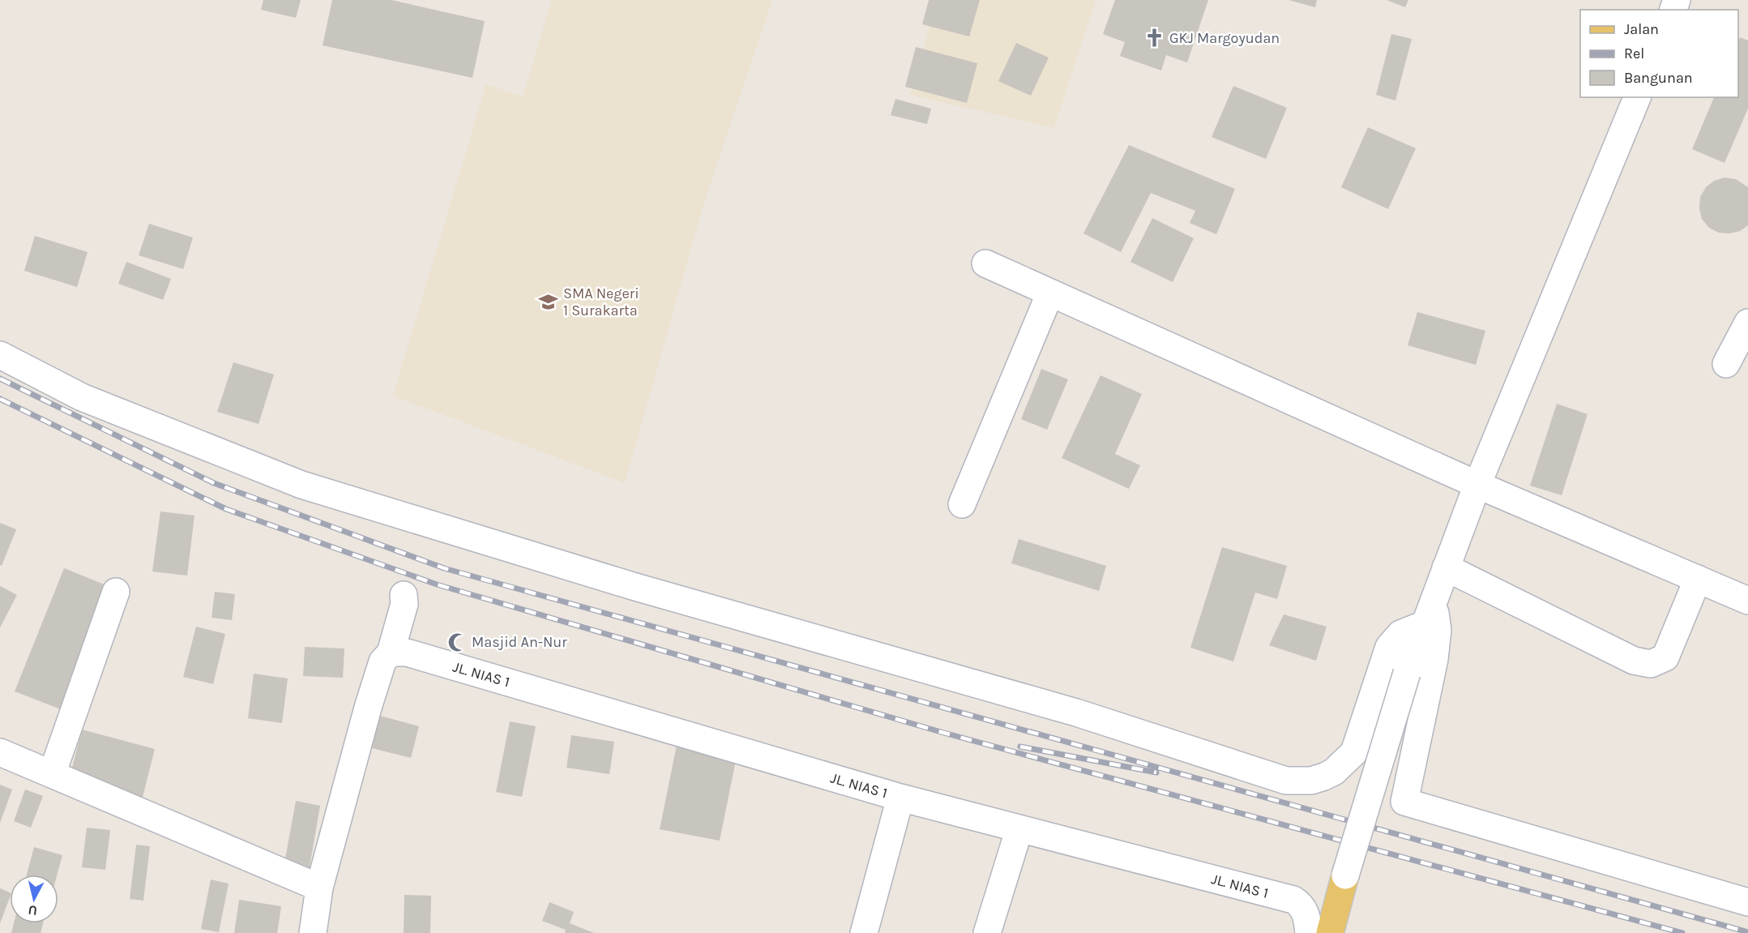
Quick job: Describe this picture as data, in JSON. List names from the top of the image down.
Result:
{
  "streets": {
    "street": ["JL. NIAS 1"]
  },
  "places": {
    "church": ["GKJ Margoyudan"],
    "school or university": ["SMA Negeri 1 Surakarta"],
    "mosque": ["Masjid An-Nur"]
  },
  "legend": ["Jalan", "Rel", "Bangunan"],
  "north": "bottom"
}
